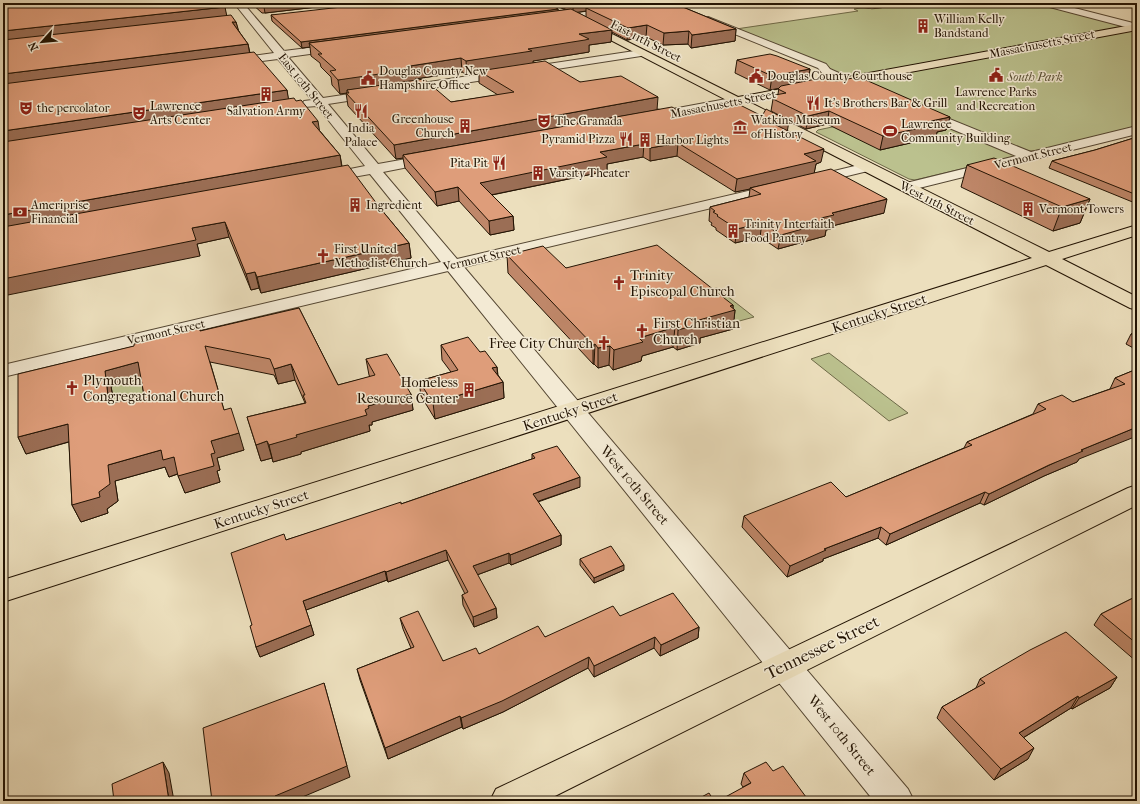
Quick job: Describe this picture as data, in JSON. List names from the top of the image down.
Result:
{
  "streets": {
    "main road": [
      "East 11th Street",
      "Massachusetts Street",
      "West 11th Street",
      "Kentucky Street",
      "Tennessee Street"
    ],
    "street": ["East 10th Street", "Vermont Street", "West 10th Street"]
  },
  "crossings": [
    ["East 11th Street", "Massachusetts Street"],
    ["East 11th Street", "West 11th Street"],
    ["Massachusetts Street", "West 11th Street"],
    ["East 10th Street", "West 10th Street"],
    ["Vermont Street", "West 11th Street"],
    ["Vermont Street", "West 10th Street"],
    ["West 11th Street", "Kentucky Street"],
    ["Kentucky Street", "West 10th Street"],
    ["West 10th Street", "Tennessee Street"]
  ],
  "parks": ["South Park"],
  "places": {
    "building": [
      "William Kelly Bandstand",
      "Salvation Army",
      "Greenhouse Church",
      "Harbor Lights",
      "Varsity Theater",
      "Ingredient",
      "Vermont Towers",
      "Trinity Interfaith Food Pantry",
      "Homeless Resource Center"
    ],
    "public building": ["Lawrence Parks and Recreation", "Douglas County Courthouse", "Douglas County New Hampshire Office"],
    "restaurant": [
      "It's Brothers Bar & Grill",
      "India Palace",
      "Pyramid Pizza",
      "Pita Pit"
    ],
    "theatre": ["the percolator", "Lawrence Arts Center", "The Granada"],
    "museum": ["Watkins Museum of History"],
    "sports": ["Lawrence Community Building"],
    "bank": ["Ameriprise Financial"],
    "church": [
      "First United Methodist Church",
      "Trinity Episcopal Church",
      "First Christian Church",
      "Free City Church",
      "Plymouth Congregational Church"
    ]
  },
  "north": "bottom left"
}
